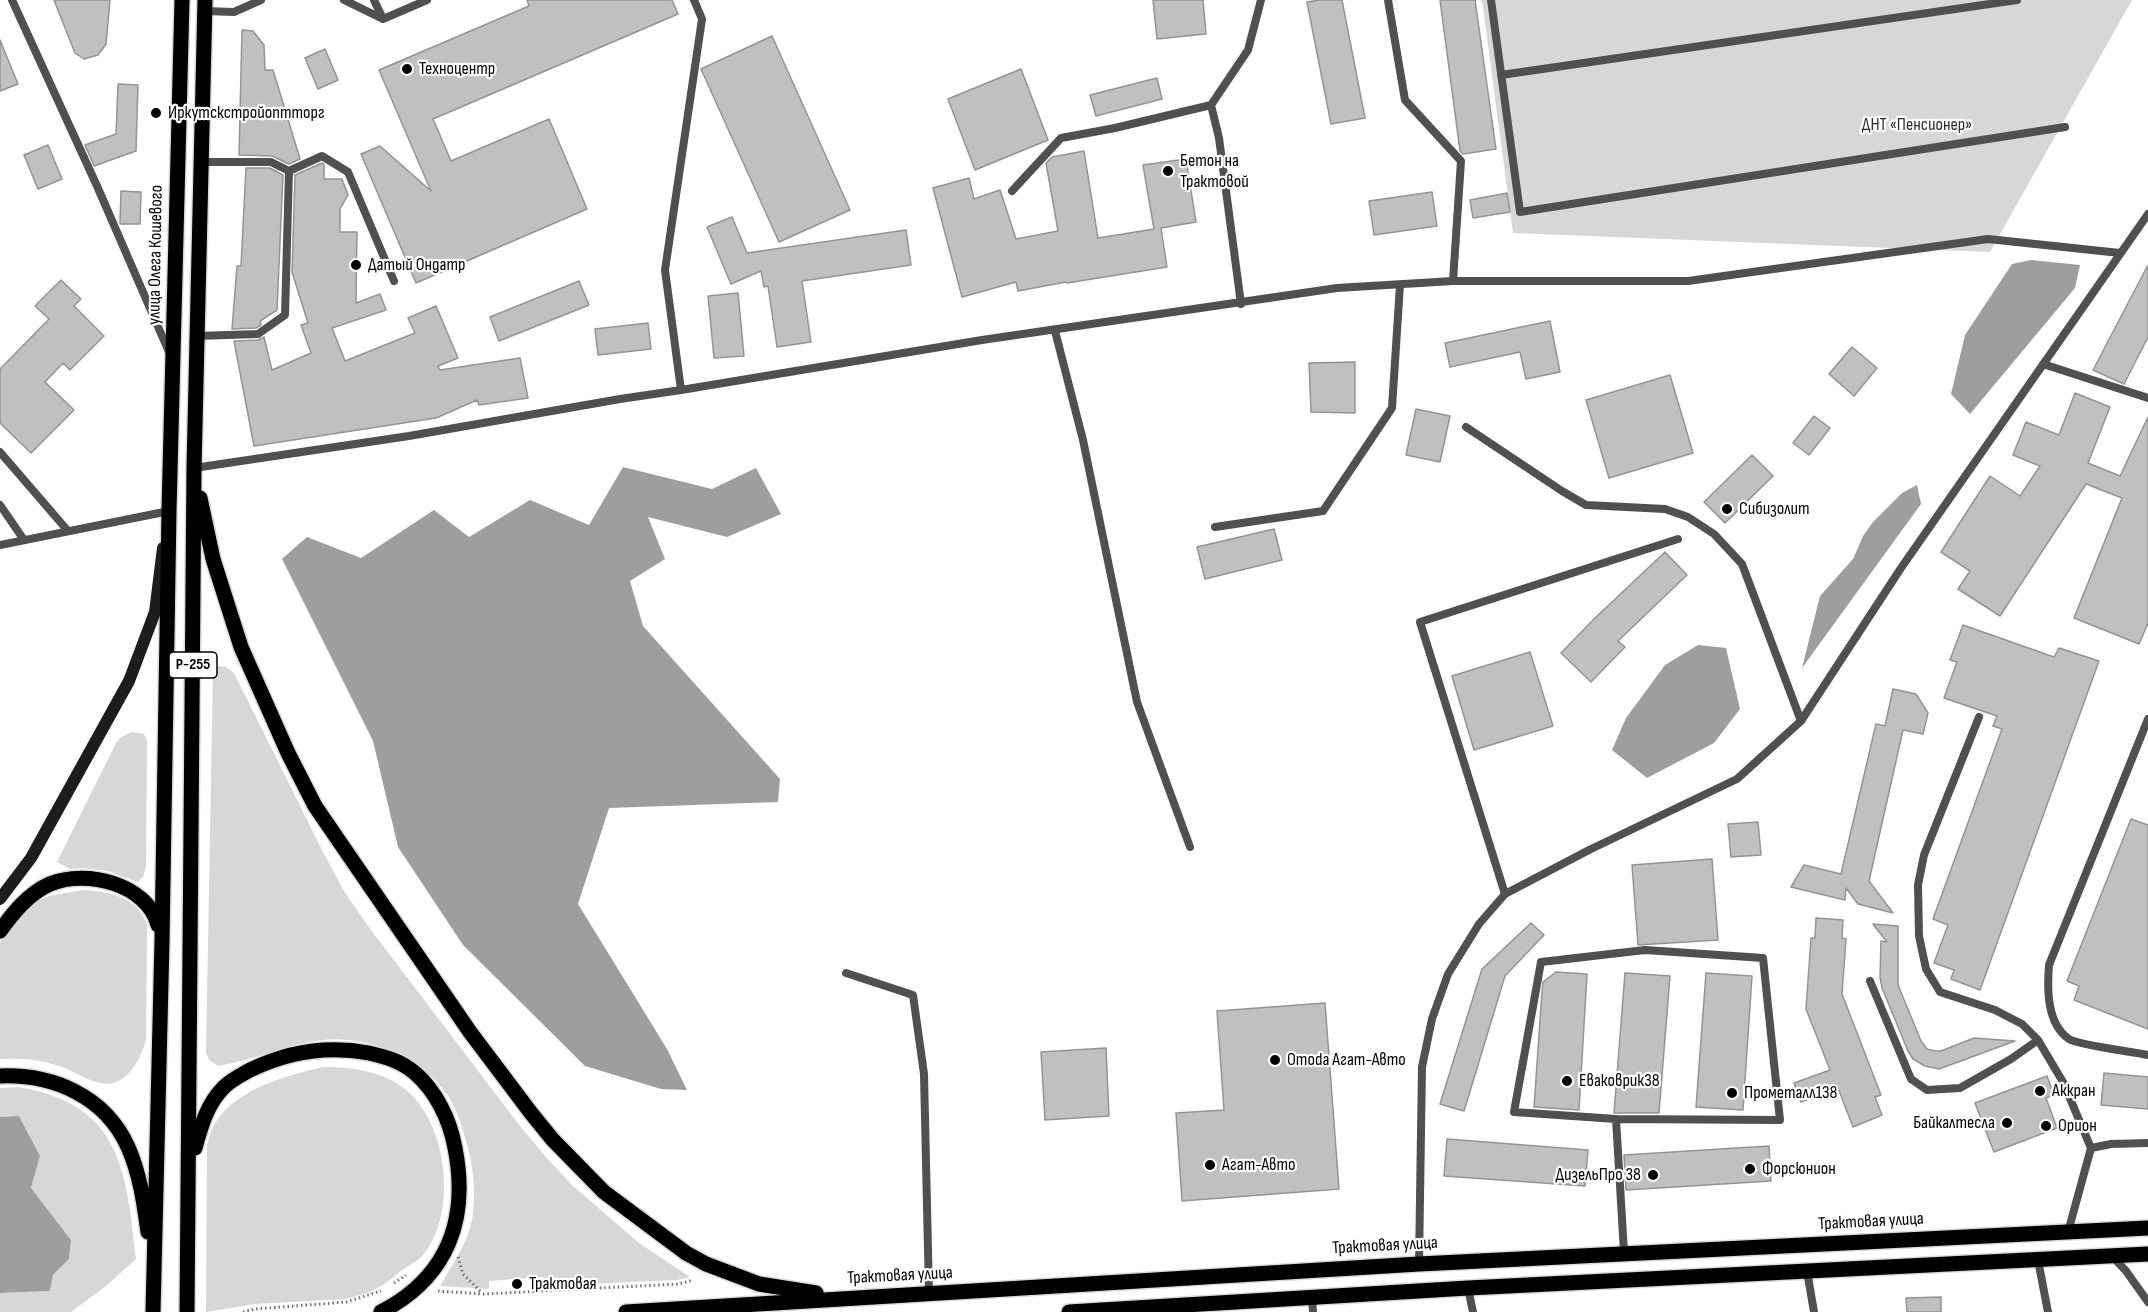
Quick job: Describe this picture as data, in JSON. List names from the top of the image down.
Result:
{
  "streets": {
    "main road": ["улица Олега Кошевого", "Р-255", "Трактовая улица"]
  },
  "parks": ["ДНТ «Пенсионер»"],
  "places": [
    "Техноцентр",
    "Иркутскстройоптторг",
    "Бетон на Трактовой",
    "Датый Ондатр",
    "Сибизолит",
    "Omoda Агат-Авто",
    "Еваковрик38",
    "Аккран",
    "Прометалл138",
    "Байкалтесла",
    "Орион",
    "Агат-Авто",
    "Форсюнион",
    "ДизельПро 38",
    "Трактовая"
  ]
}
